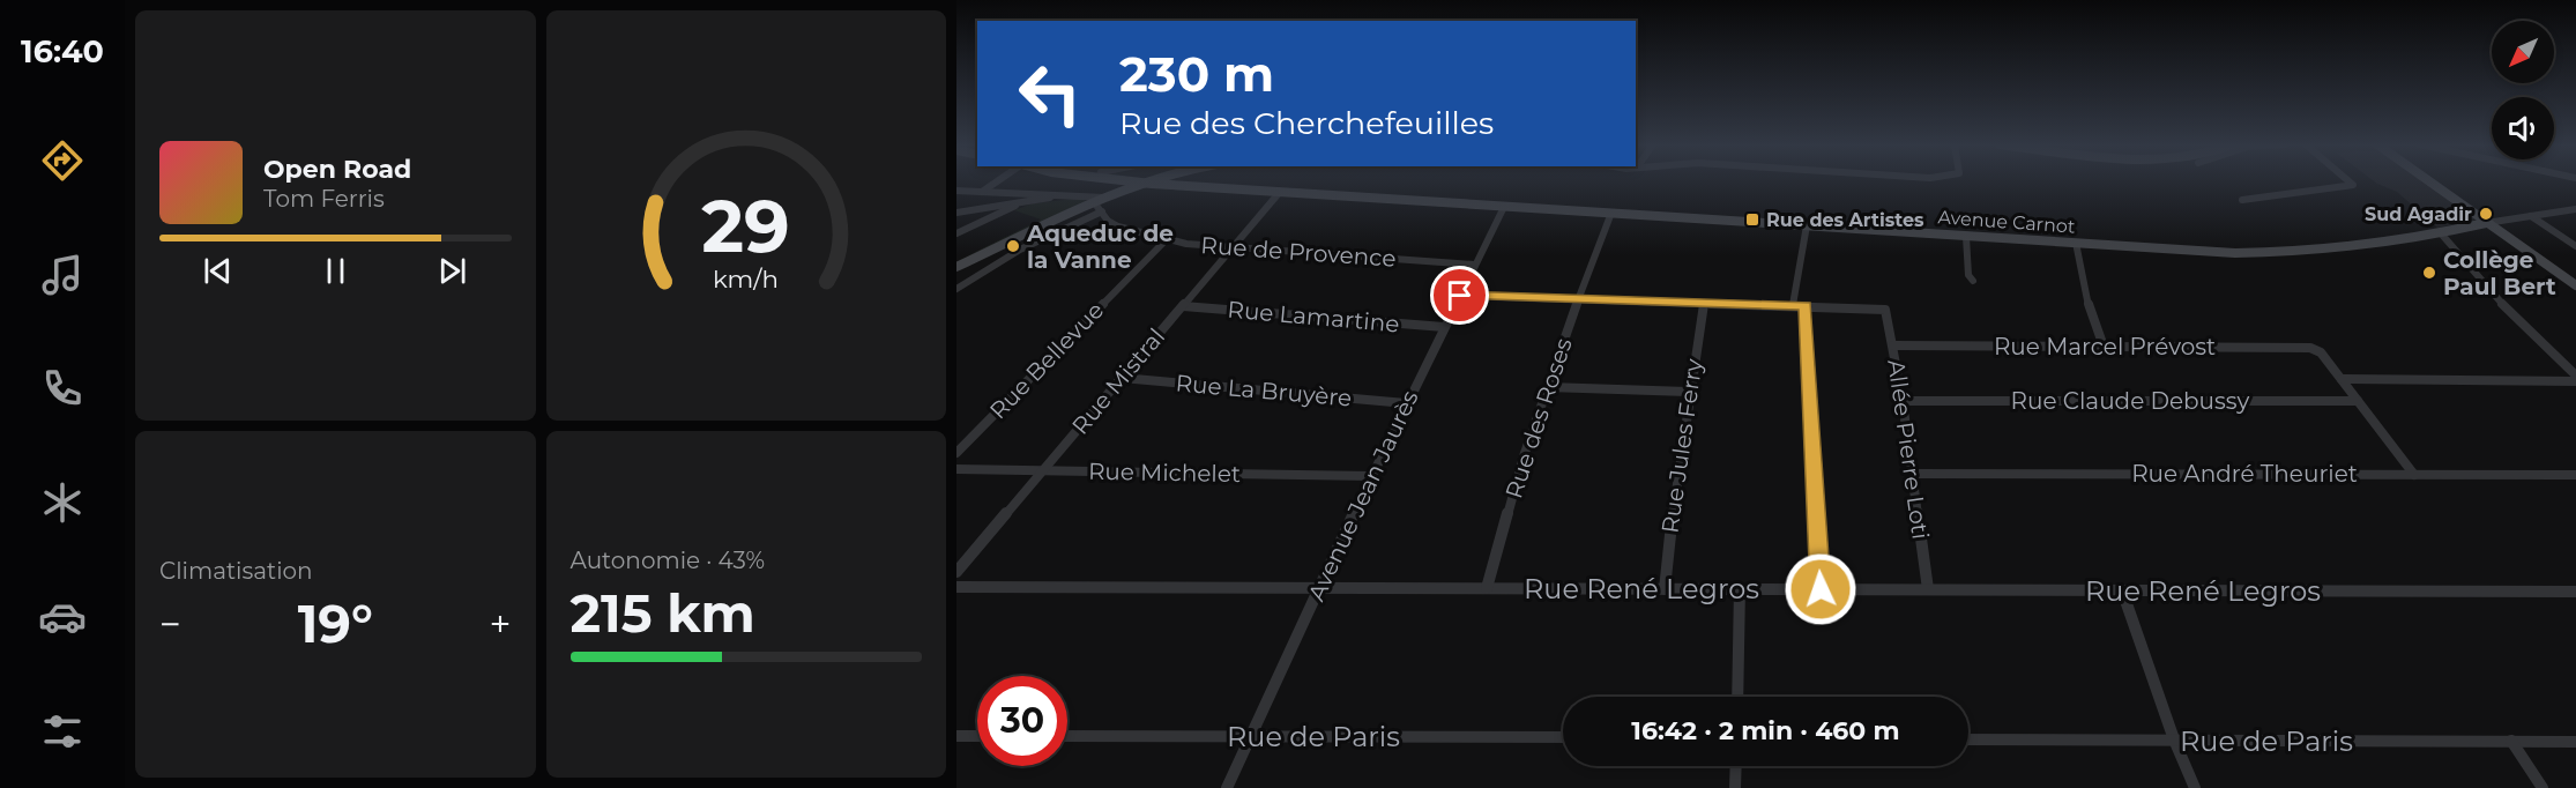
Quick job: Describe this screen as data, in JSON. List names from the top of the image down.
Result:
{
  "streets": {
    "street": [
      "Avenue Carnot",
      "Rue de Provence",
      "Rue Lamartine",
      "Rue Marcel Prévost",
      "Rue Bellevue",
      "Rue Mistral",
      "Rue La Bruyère",
      "Rue Claude Debussy",
      "Rue des Roses",
      "Rue Jules Ferry",
      "Allée Pierre Loti",
      "Rue Michelet",
      "Rue André Theuriet",
      "Avenue Jean Jaurès",
      "Rue René Legros",
      "Rue de Paris"
    ]
  },
  "crossings": [
    ["Avenue Carnot", "Rue Mistral"],
    ["Avenue Carnot", "Rue des Roses"],
    ["Avenue Carnot", "Avenue Jean Jaurès"],
    ["Rue de Provence", "Rue Bellevue"],
    ["Rue de Provence", "Rue Mistral"],
    ["Rue de Provence", "Avenue Jean Jaurès"],
    ["Rue Lamartine", "Rue Mistral"],
    ["Rue Lamartine", "Avenue Jean Jaurès"],
    ["Rue Marcel Prévost", "Allée Pierre Loti"],
    ["Rue Mistral", "Rue La Bruyère"],
    ["Rue Mistral", "Rue Michelet"],
    ["Rue La Bruyère", "Avenue Jean Jaurès"],
    ["Rue Claude Debussy", "Allée Pierre Loti"],
    ["Rue des Roses", "Rue René Legros"],
    ["Rue Jules Ferry", "Rue René Legros"],
    ["Allée Pierre Loti", "Rue André Theuriet"],
    ["Allée Pierre Loti", "Rue René Legros"],
    ["Rue Michelet", "Avenue Jean Jaurès"],
    ["Avenue Jean Jaurès", "Rue René Legros"],
    ["Avenue Jean Jaurès", "Rue de Paris"]
  ],
  "places": {
    "other": ["Sud Agadir", "Aqueduc de la Vanne", "Collège Paul Bert"],
    "transit": ["Rue des Artistes"]
  },
  "north": "bottom left",
  "page": {
    "tabs": "16:40",
    "turn": ["230 m", "Rue des Cherchefeuilles"],
    "song": ["Open Road", "Tom Ferris"],
    "tile": [
      "Climatisation",
      ["Autonomie · 43%", "215 km"]
    ],
    "heat": ["−", "19°", "+"],
    "limit": "30",
    "trip": "16:42 · 2 min · 460 m",
    "gauge": ["29", "km/h"]
  }
}
